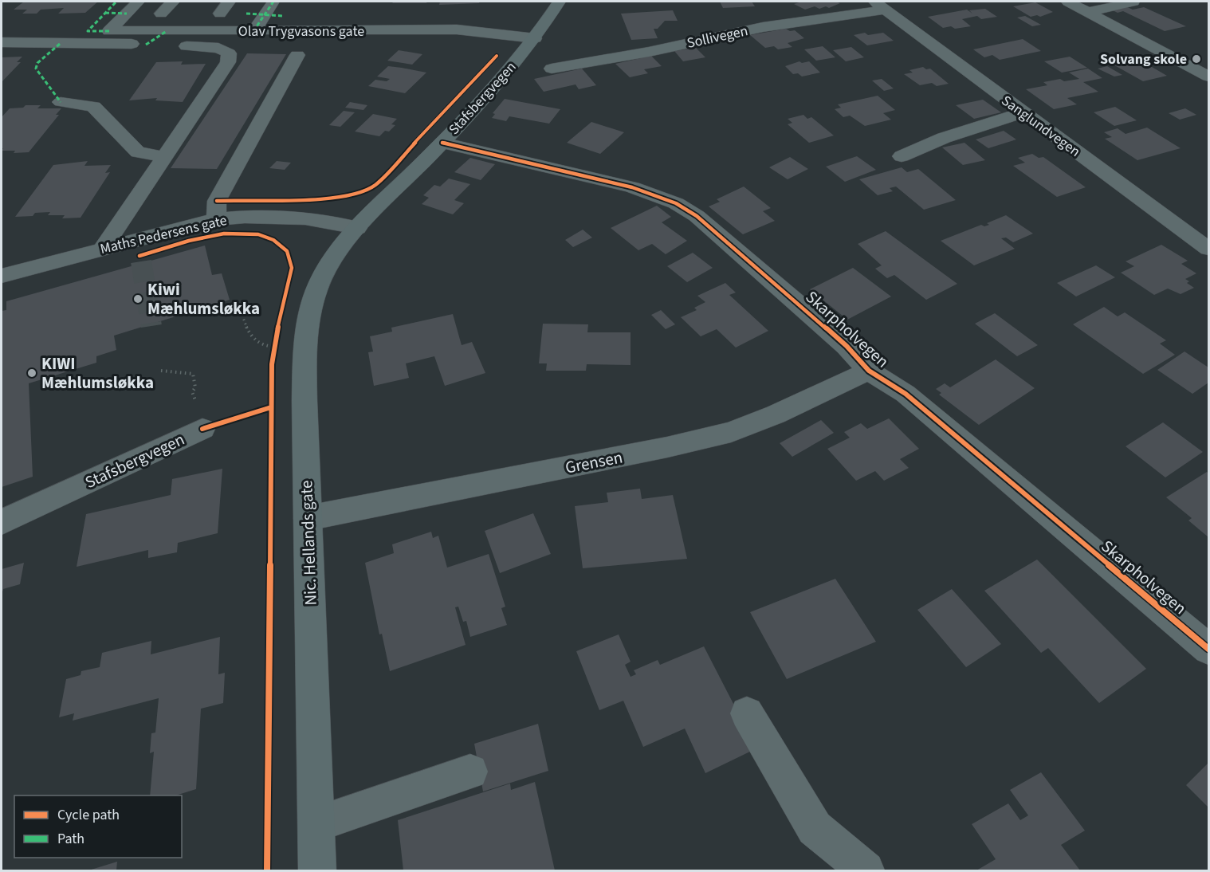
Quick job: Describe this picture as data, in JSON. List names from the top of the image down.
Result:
{
  "streets": {
    "main road": ["Stafsbergvegen", "Nic. Hellands gate"],
    "street": [
      "Olav Trygvasons gate",
      "Sollivegen",
      "Sanglundvegen",
      "Maths Pedersens gate",
      "Skarpholvegen",
      "Grensen"
    ]
  },
  "crossings": [
    ["Olav Trygvasons gate", "Stafsbergvegen"],
    ["Sollivegen", "Sanglundvegen"],
    ["Stafsbergvegen", "Maths Pedersens gate"],
    ["Stafsbergvegen", "Skarpholvegen"],
    ["Stafsbergvegen", "Nic. Hellands gate"],
    ["Maths Pedersens gate", "Nic. Hellands gate"],
    ["Skarpholvegen", "Grensen"],
    ["Grensen", "Nic. Hellands gate"]
  ],
  "places": ["Solvang skole", "Kiwi Mæhlumsløkka", "KIWI Mæhlumsløkka"],
  "legend": ["Cycle path", "Path"]
}
